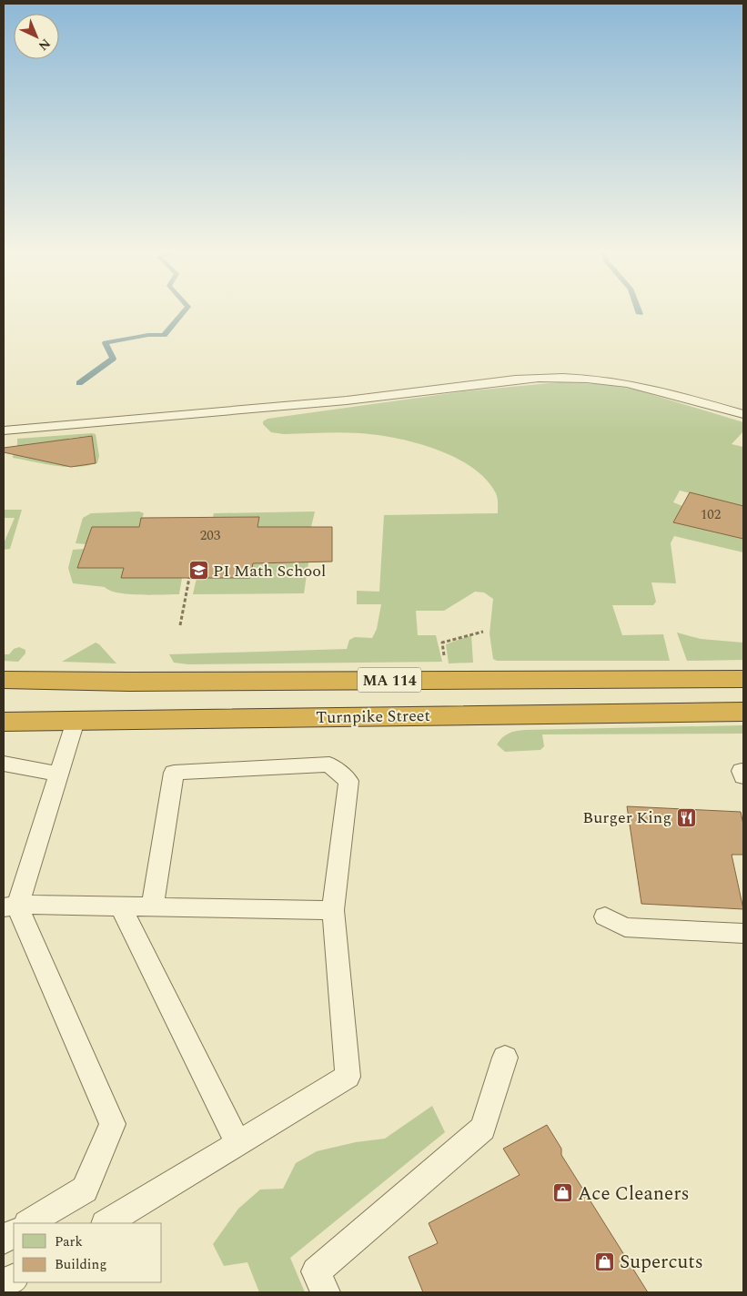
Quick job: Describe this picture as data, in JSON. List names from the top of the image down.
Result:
{
  "streets": {
    "highway": ["MA 114", "Turnpike Street"]
  },
  "places": {
    "school or university": ["PI Math School"],
    "restaurant": ["Burger King"],
    "shop": ["Ace Cleaners", "Supercuts"]
  },
  "house_numbers": ["102", "203"],
  "legend": ["Park", "Building"],
  "north": "bottom right"
}
